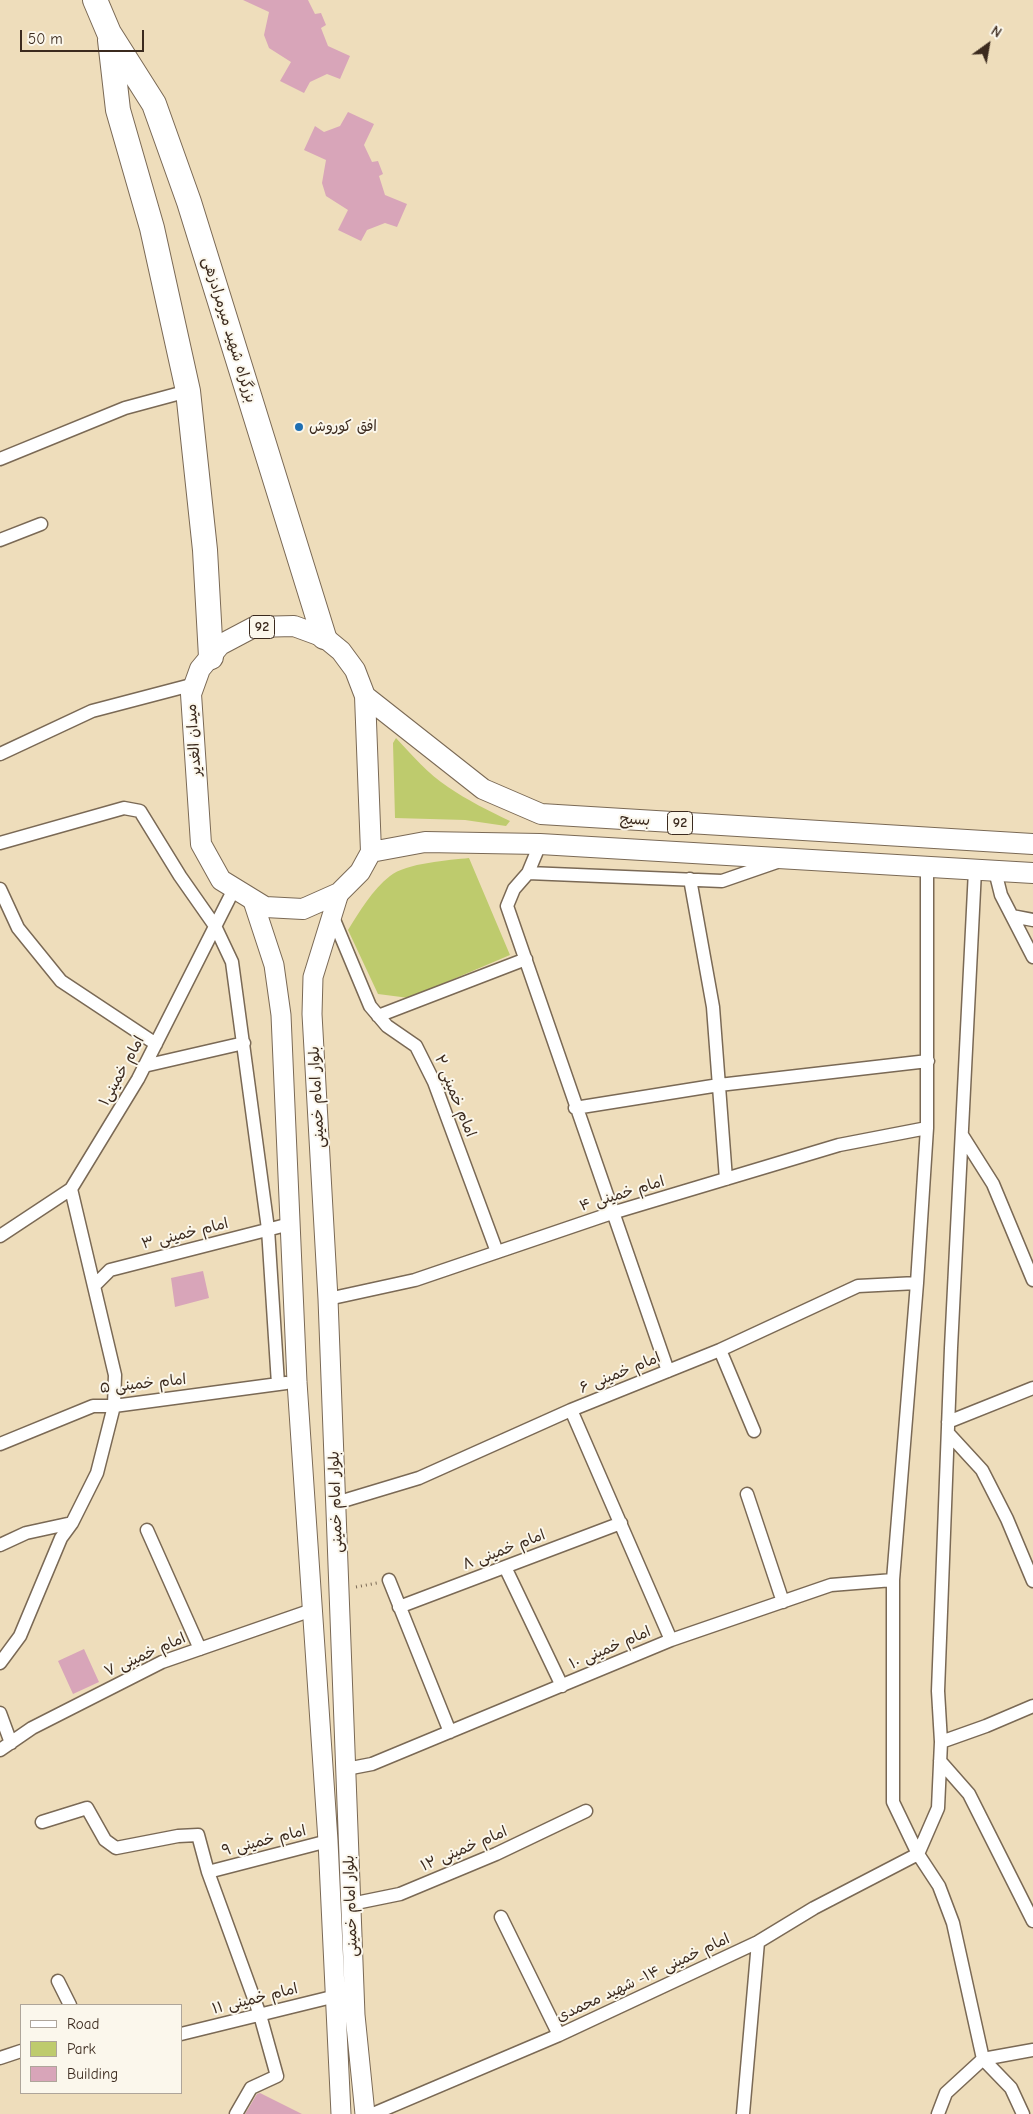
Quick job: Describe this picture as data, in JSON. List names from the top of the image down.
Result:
{
  "streets": {
    "highway": ["بزرگراه شهید میرمرادزهی"],
    "main road": [
      "92",
      "میدان الغدیر",
      "بسیج",
      "بلوار امام خمینی"
    ],
    "street": [
      "امام خمینی۱",
      "امام خمینی ۲",
      "امام خمینی ۴",
      "امام خمینی ۳",
      "امام خمینی ۶",
      "امام خمینی ۵",
      "امام خمینی ۸",
      "امام خمینی ۱۰",
      "امام خمینی ۷",
      "امام خمینی ۹",
      "امام خمینی ۱۲",
      "امام خمینی ۱۴- شهید محمدی",
      "امام خمینی ۱۱"
    ]
  },
  "crossings": [
    ["بزرگراه شهید میرمرادزهی", "میدان الغدیر"],
    ["میدان الغدیر", "بسیج"],
    ["میدان الغدیر", "امام خمینی۱"],
    ["میدان الغدیر", "بلوار امام خمینی"],
    ["امام خمینی ۲", "بلوار امام خمینی"],
    ["امام خمینی ۲", "امام خمینی ۴"],
    ["بلوار امام خمینی", "امام خمینی ۴"],
    ["بلوار امام خمینی", "امام خمینی ۳"],
    ["بلوار امام خمینی", "امام خمینی ۶"],
    ["بلوار امام خمینی", "امام خمینی ۵"],
    ["بلوار امام خمینی", "امام خمینی ۱۰"],
    ["بلوار امام خمینی", "امام خمینی ۷"],
    ["بلوار امام خمینی", "امام خمینی ۹"],
    ["بلوار امام خمینی", "امام خمینی ۱۲"],
    ["بلوار امام خمینی", "امام خمینی ۱۱"]
  ],
  "places": ["افق کوروش"],
  "legend": ["Road", "Park", "Building"],
  "scale_bar": "50 m",
  "north": "top right"
}
